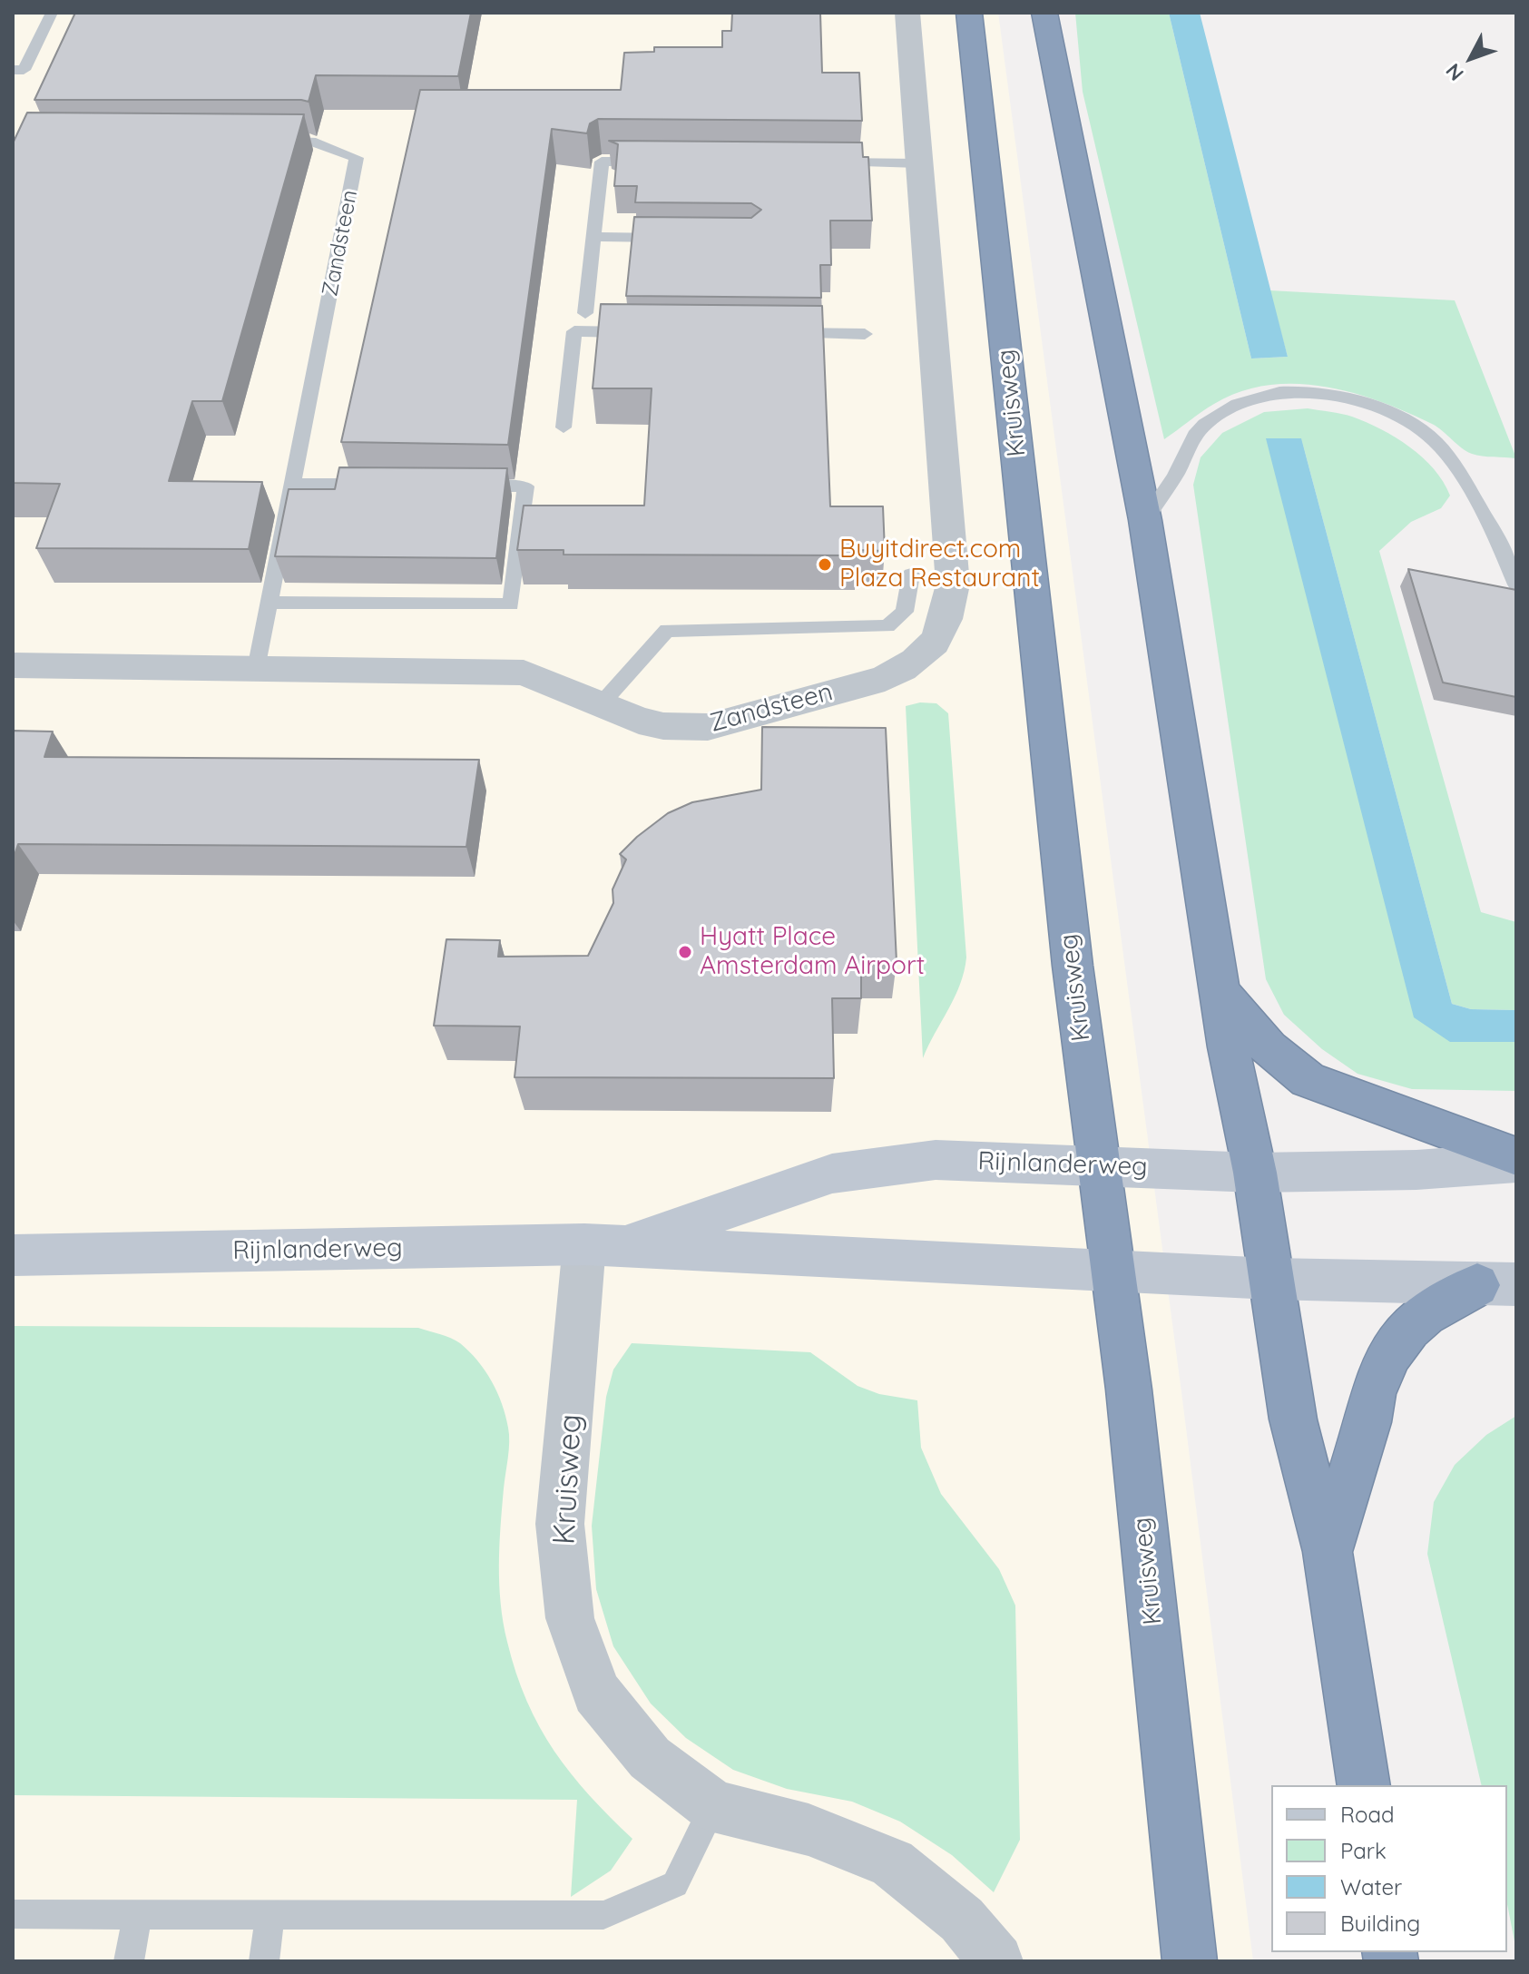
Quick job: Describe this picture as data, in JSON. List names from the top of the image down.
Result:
{
  "streets": {
    "highway": ["Kruisweg"],
    "street": ["Zandsteen", "Rijnlanderweg"]
  },
  "crossings": [
    ["Kruisweg", "Rijnlanderweg"]
  ],
  "places": ["Buyitdirect.com Plaza Restaurant", "Hyatt Place Amsterdam Airport"],
  "legend": [
    "Road",
    "Park",
    "Water",
    "Building"
  ],
  "north": "bottom left"
}
